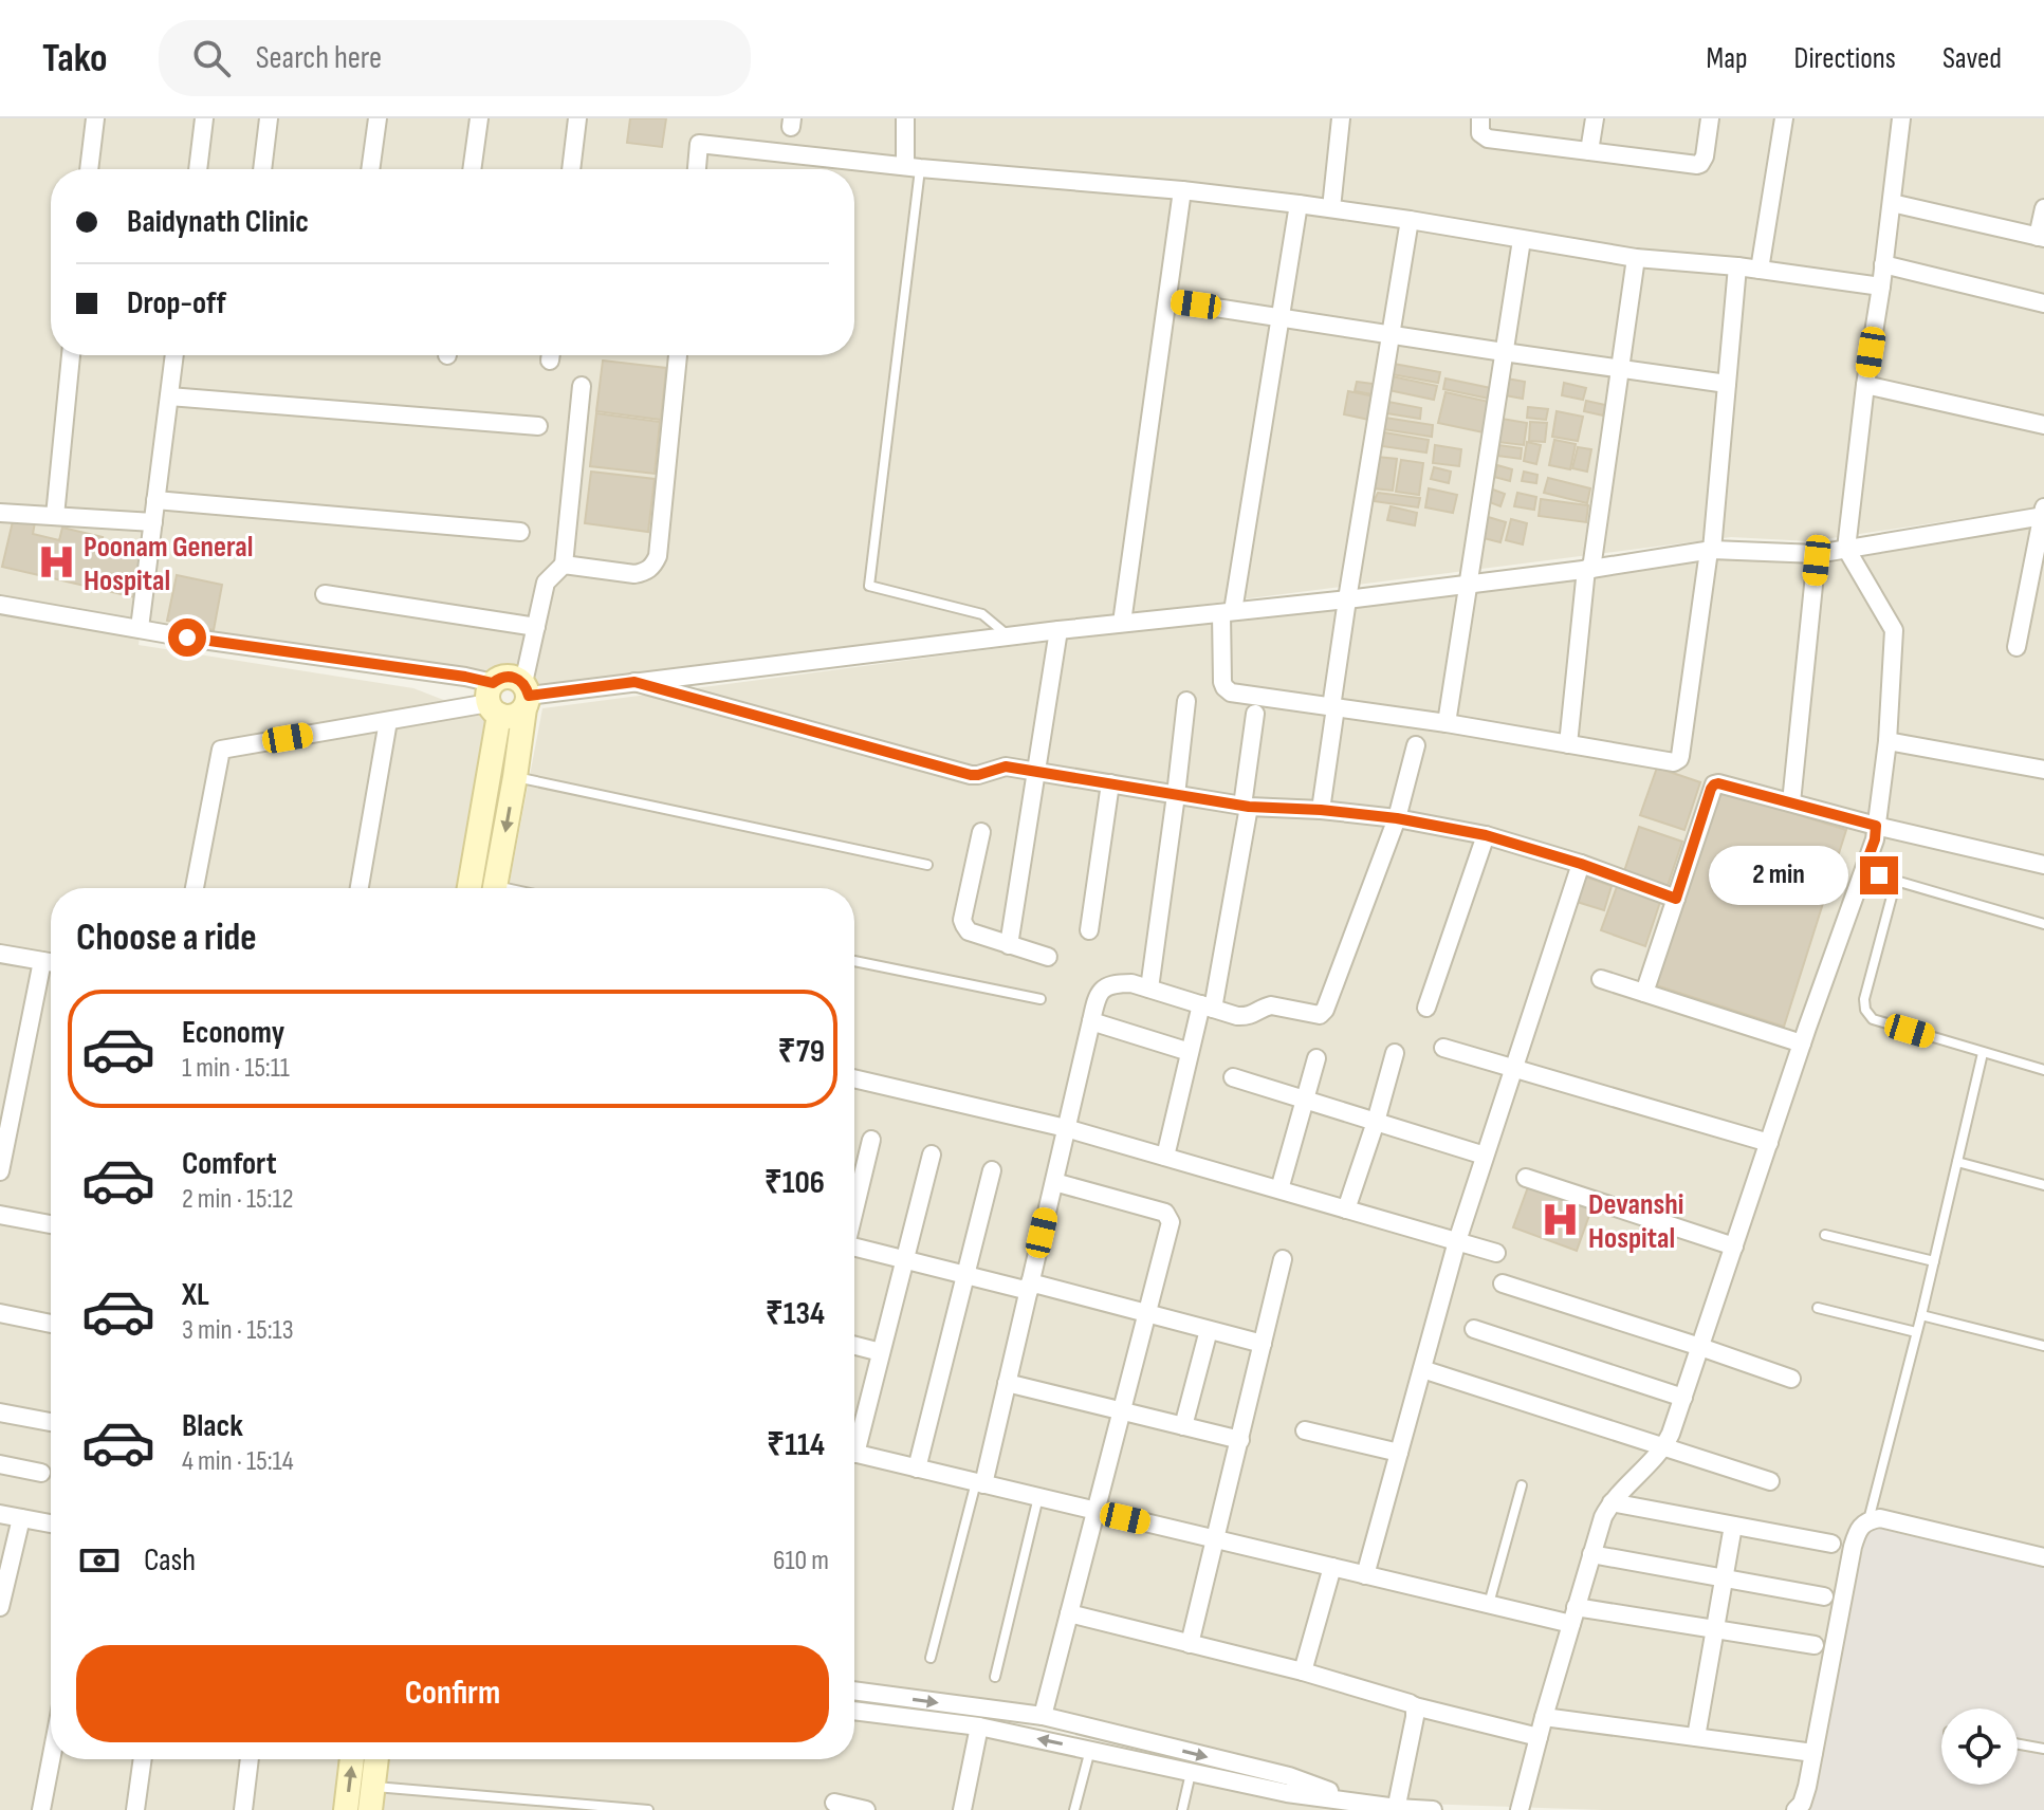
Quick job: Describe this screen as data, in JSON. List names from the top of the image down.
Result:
{
  "places": {
    "hospital": ["Poonam General Hospital", "Devanshi Hospital"]
  },
  "page": {
    "header": "Tako",
    "search": "Search here",
    "nav": ["Map", "Directions", "Saved"],
    "banner": ["Baidynath Clinic", "Drop-off"],
    "bubble": "2 min",
    "heading": "Choose a ride",
    "list": [
      {
        "name": "Economy",
        "note": "1 min · 15:11",
        "value": "₹79"
      },
      {
        "name": "Comfort",
        "note": "2 min · 15:12",
        "value": "₹106"
      },
      {
        "name": "XL",
        "note": "3 min · 15:13",
        "value": "₹134"
      },
      {
        "name": "Black",
        "note": "4 min · 15:14",
        "value": "₹114"
      }
    ],
    "pay": ["Cash", "610 m"],
    "buttons": "Confirm"
  }
}
